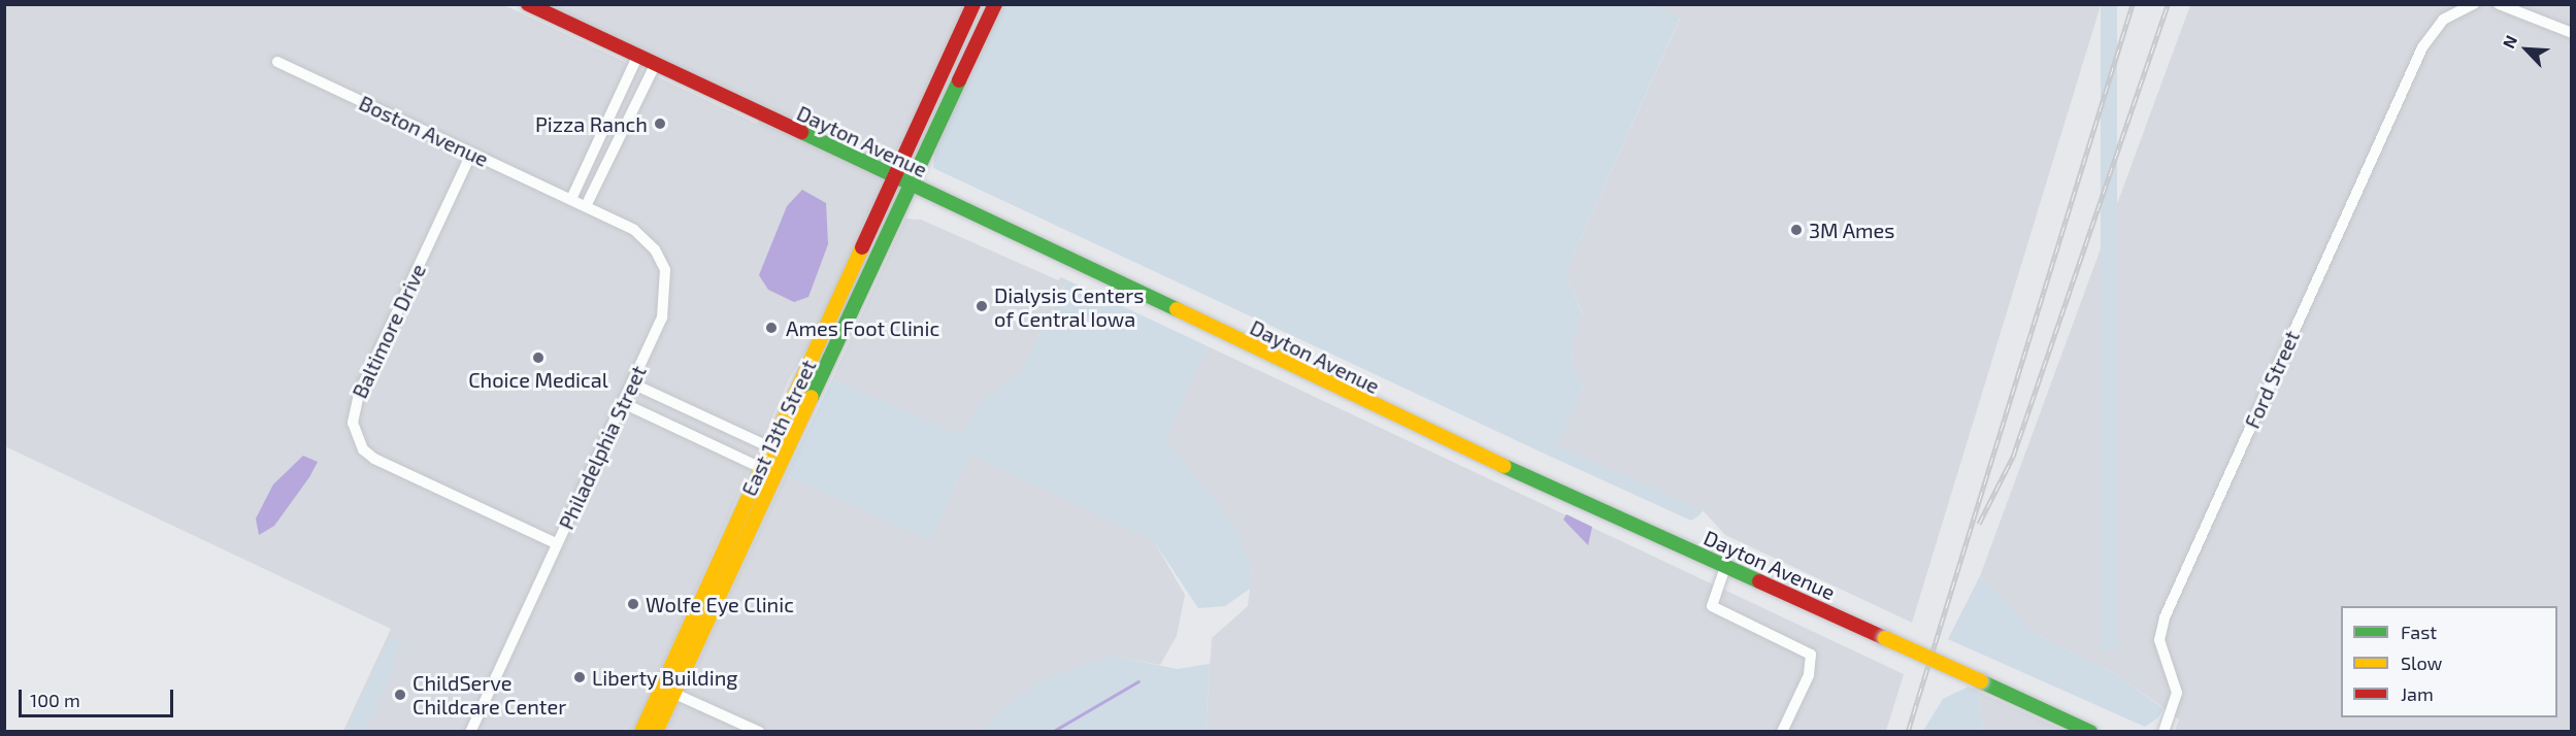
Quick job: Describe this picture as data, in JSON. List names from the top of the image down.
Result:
{
  "streets": {
    "main road": ["Dayton Avenue", "East 13th Street"],
    "street": [
      "Boston Avenue",
      "Baltimore Drive",
      "Ford Street",
      "Philadelphia Street"
    ]
  },
  "crossings": [
    ["Boston Avenue", "Baltimore Drive"],
    ["Boston Avenue", "Philadelphia Street"],
    ["Dayton Avenue", "East 13th Street"],
    ["Baltimore Drive", "Philadelphia Street"]
  ],
  "places": [
    "Pizza Ranch",
    "3M Ames",
    "Dialysis Centers of Central Iowa",
    "Ames Foot Clinic",
    "Choice Medical",
    "Wolfe Eye Clinic",
    "Liberty Building",
    "ChildServe Childcare Center"
  ],
  "legend": ["Fast", "Slow", "Jam"],
  "scale_bar": "100 m",
  "north": "top left"
}
